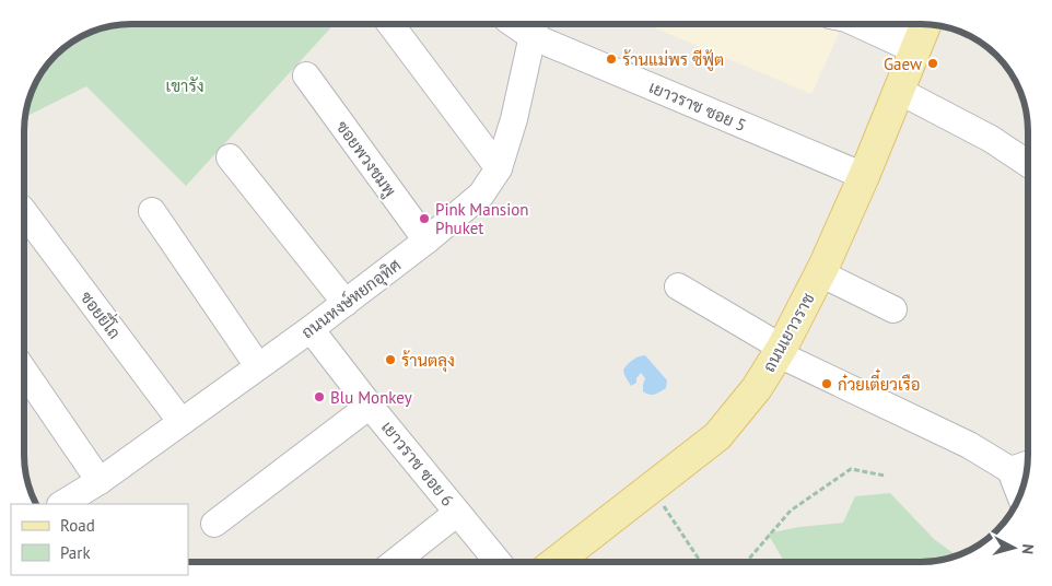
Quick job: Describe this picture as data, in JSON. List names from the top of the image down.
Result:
{
  "streets": {
    "main road": ["ถนนเยาวราช"],
    "street": [
      "เยาวราช ซอย 5",
      "ซอยพวงชมพู",
      "ถนนหงษ์หยกอุทิศ",
      "ซอยยี่โถ",
      "เยาวราช ซอย 6"
    ]
  },
  "crossings": [
    ["เยาวราช ซอย 5", "ถนนหงษ์หยกอุทิศ"],
    ["เยาวราช ซอย 5", "ถนนเยาวราช"],
    ["ซอยพวงชมพู", "ถนนหงษ์หยกอุทิศ"],
    ["ถนนหงษ์หยกอุทิศ", "ซอยยี่โถ"],
    ["ถนนหงษ์หยกอุทิศ", "เยาวราช ซอย 6"]
  ],
  "parks": ["เขารัง"],
  "places": [
    "ร้านแม่พร ซีฟู้ต",
    "Gaew",
    "Pink Mansion Phuket",
    "ร้านตลุง",
    "ก๋วยเตี๋ยวเรือ",
    "Blu Monkey"
  ],
  "legend": ["Road", "Park"],
  "north": "right"
}
